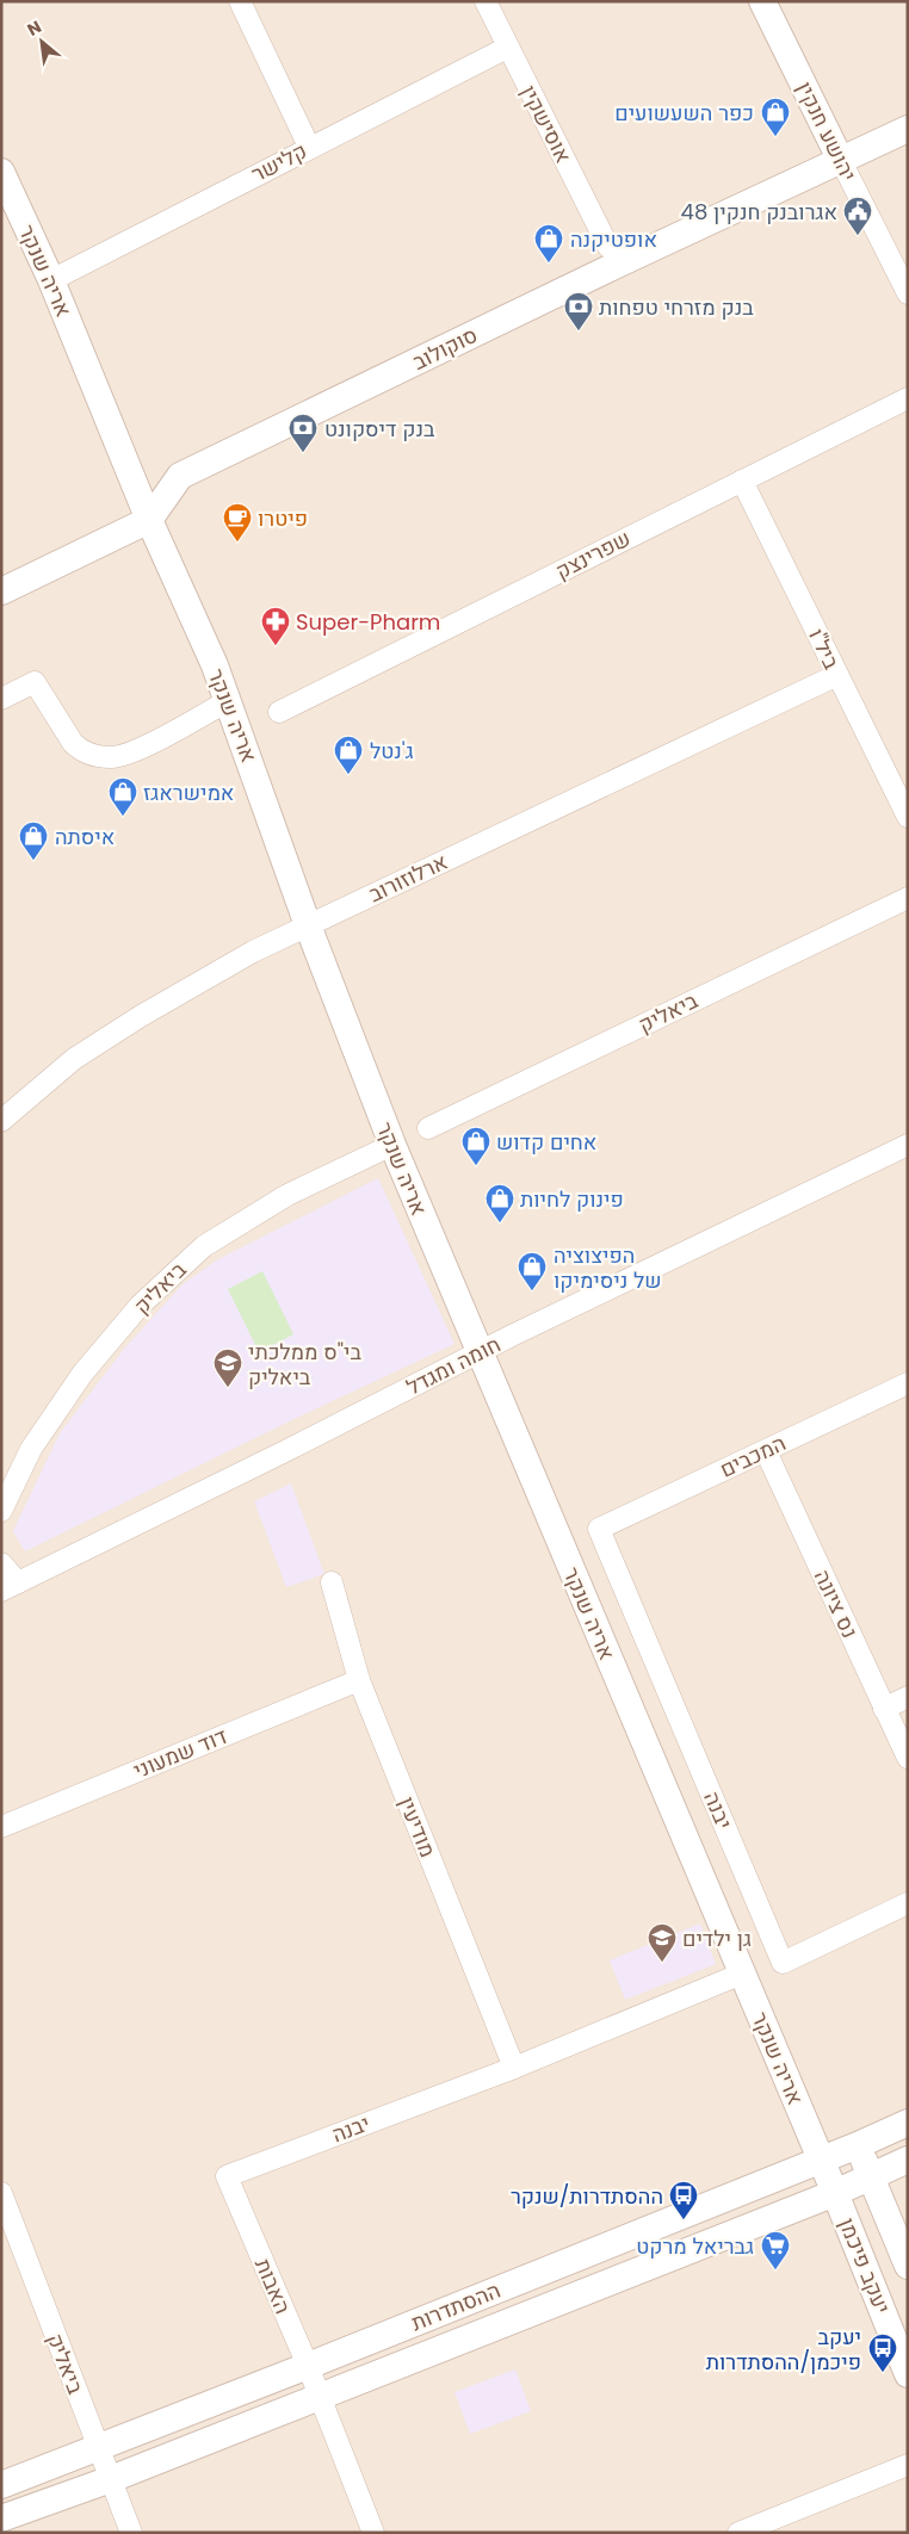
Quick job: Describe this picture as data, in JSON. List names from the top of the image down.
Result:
{
  "streets": {
    "street": [
      "אוסישקין",
      "יהושע חנקין",
      "קלישר",
      "אריה שנקר",
      "סוקולוב",
      "שפרינצק",
      "ביל\"ו",
      "ארלוזורוב",
      "ביאליק",
      "חומה ומגדל",
      "המכבים",
      "נס ציונה",
      "דוד שמעוני",
      "יבנה",
      "מודיעין",
      "יעקב פיכמן",
      "האבות",
      "ההסתדרות"
    ]
  },
  "crossings": [
    ["אוסישקין", "קלישר"],
    ["יהושע חנקין", "סוקולוב"],
    ["קלישר", "אריה שנקר"],
    ["אריה שנקר", "סוקולוב"],
    ["אריה שנקר", "ארלוזורוב"],
    ["אריה שנקר", "ביאליק"],
    ["אריה שנקר", "חומה ומגדל"],
    ["אריה שנקר", "יבנה"],
    ["אריה שנקר", "יעקב פיכמן"],
    ["אריה שנקר", "ההסתדרות"],
    ["שפרינצק", "ביל\"ו"],
    ["ביל\"ו", "ארלוזורוב"],
    ["ביאליק", "ההסתדרות"],
    ["המכבים", "נס ציונה"],
    ["המכבים", "יבנה"],
    ["דוד שמעוני", "מודיעין"],
    ["יבנה", "מודיעין"],
    ["יבנה", "האבות"],
    ["יעקב פיכמן", "ההסתדרות"],
    ["האבות", "ההסתדרות"]
  ],
  "places": {
    "shop": [
      "כפר השעשועים",
      "אופטיקנה",
      "ג'נטל",
      "אמישראגז",
      "איסתה",
      "אחים קדוש",
      "פינוק לחיות",
      "הפיצוציה של ניסימיקו"
    ],
    "public building": ["אגרובנק חנקין 48"],
    "bank": ["בנק מזרחי טפחות", "בנק דיסקונט"],
    "cafe": ["פיטרו"],
    "pharmacy": ["Super-Pharm"],
    "school or university": ["בי\"ס ממלכתי ביאליק", "גן ילדים"],
    "bus stop": ["ההסתדרות/שנקר", "יעקב פיכמן/ההסתדרות"],
    "supermarket": ["גבריאל מרקט"]
  },
  "north": "top left"
}
